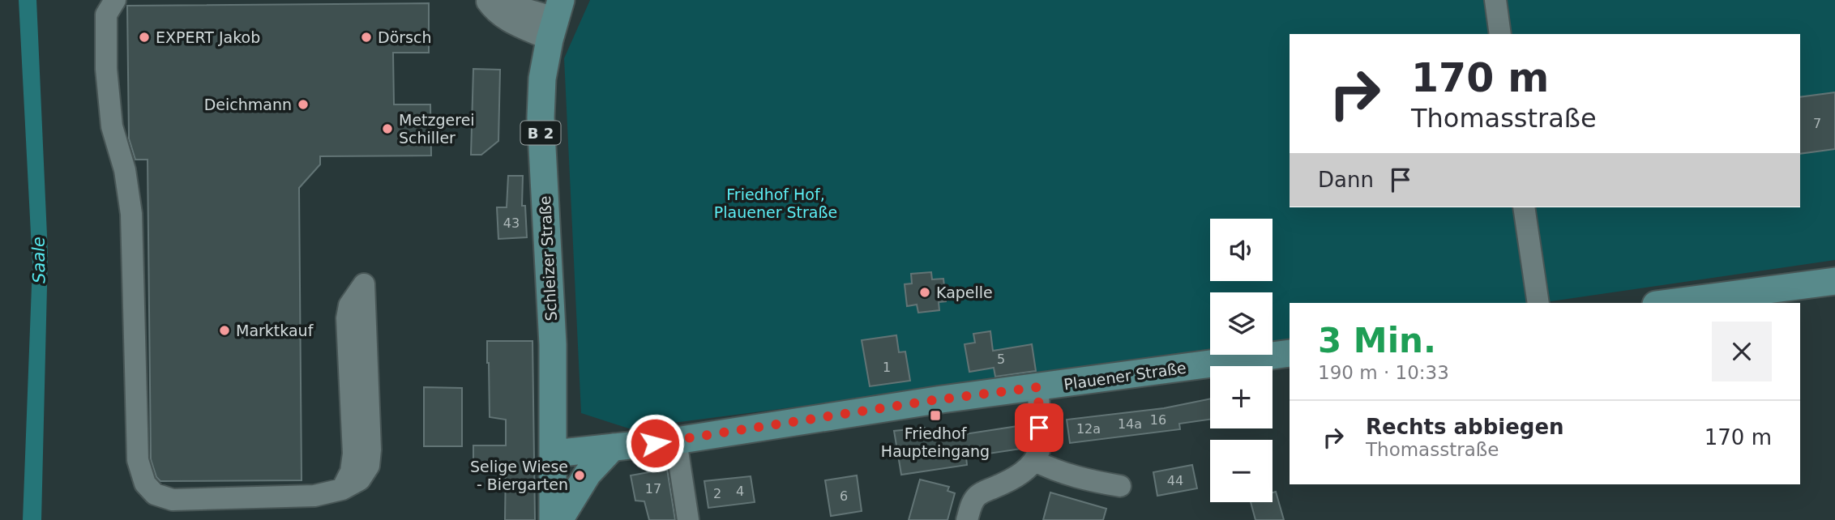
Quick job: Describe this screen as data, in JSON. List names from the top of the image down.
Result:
{
  "streets": {
    "main road": ["B 2", "Schleizer Straße", "Plauener Straße"]
  },
  "crossings": [
    ["Schleizer Straße", "Plauener Straße"]
  ],
  "water": ["Saale"],
  "parks": ["Friedhof Hof, Plauener Straße"],
  "places": {
    "other": [
      "EXPERT Jakob",
      "Dörsch",
      "Deichmann",
      "Metzgerei Schiller",
      "Kapelle",
      "Marktkauf",
      "Selige Wiese - Biergarten"
    ],
    "transit": ["Friedhof Haupteingang"]
  },
  "house_numbers": [
    "7",
    "43",
    "5",
    "1",
    "16",
    "14a",
    "12a",
    "44",
    "17",
    "4",
    "2",
    "6"
  ],
  "page": {
    "turn": ["170 m", "Thomasstraße"],
    "then": "Dann",
    "map_buttons": ["+", "−"],
    "heading": ["3 Min.", "190 m · 10:33"],
    "list": [
      {
        "name": "Rechts abbiegen",
        "note": "Thomasstraße",
        "value": "170 m"
      }
    ]
  }
}
